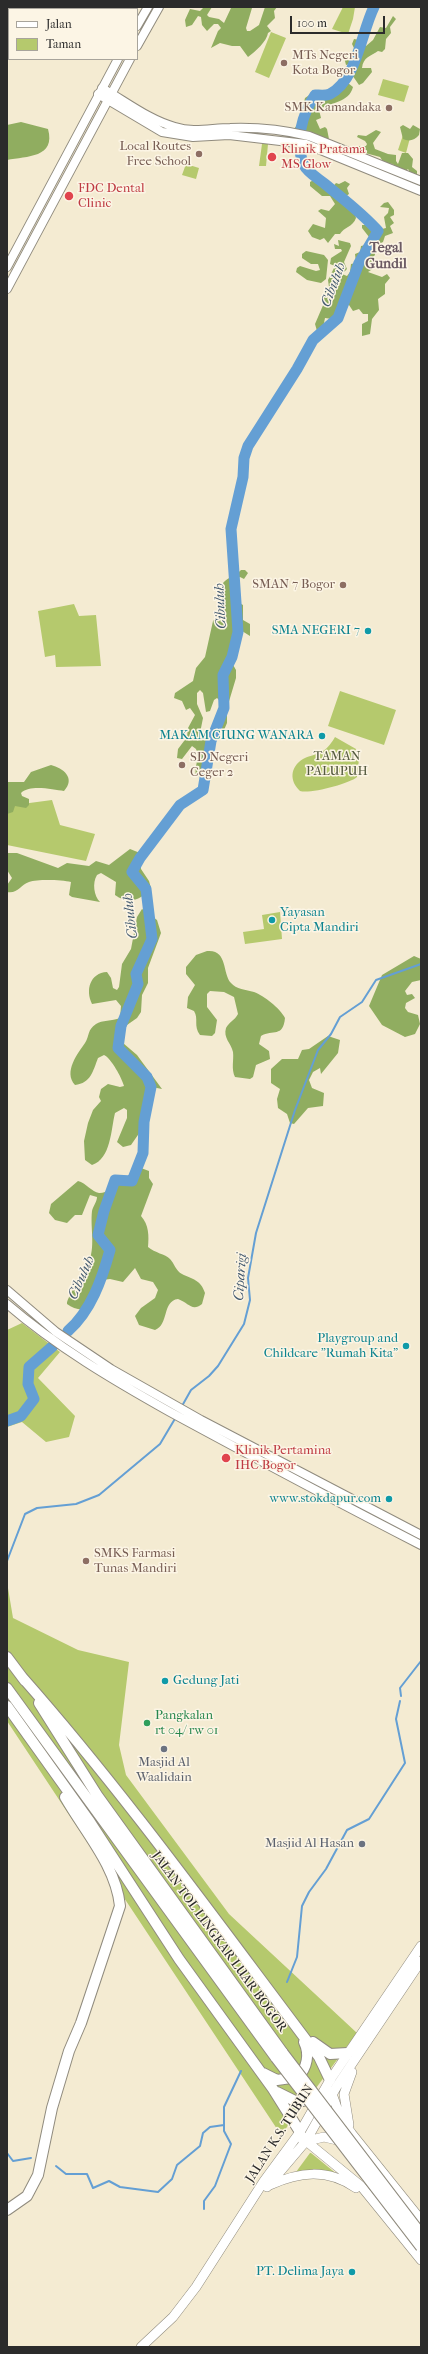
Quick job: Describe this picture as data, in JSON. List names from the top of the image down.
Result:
{
  "streets": {
    "highway": ["JALAN TOL LINGKAR LUAR BOGOR", "JALAN K.S. TUBUN"]
  },
  "districts": ["Tegal Gundil"],
  "water": ["Cibuluh", "Ciparigi"],
  "parks": ["TAMAN PALUPUH"],
  "places": [
    "MTs Negeri Kota Bogor",
    "SMK Kamandaka",
    "Local Routes Free School",
    "Klinik Pratama MS Glow",
    "FDC Dental Clinic",
    "SMAN 7 Bogor",
    "SMA NEGERI 7",
    "MAKAM CIUNG WANARA",
    "SD Negeri Ceger 2",
    "Yayasan Cipta Mandiri",
    "Playgroup and Childcare \"Rumah Kita\"",
    "Klinik Pertamina IHC Bogor",
    "www.stokdapur.com",
    "SMKS Farmasi Tunas Mandiri",
    "Gedung Jati",
    "Pangkalan rt 04/ rw 01",
    "Masjid Al Waalidain",
    "Masjid Al Hasan",
    "PT. Delima Jaya"
  ],
  "legend": ["Jalan", "Taman"],
  "scale_bar": "100 m"
}
